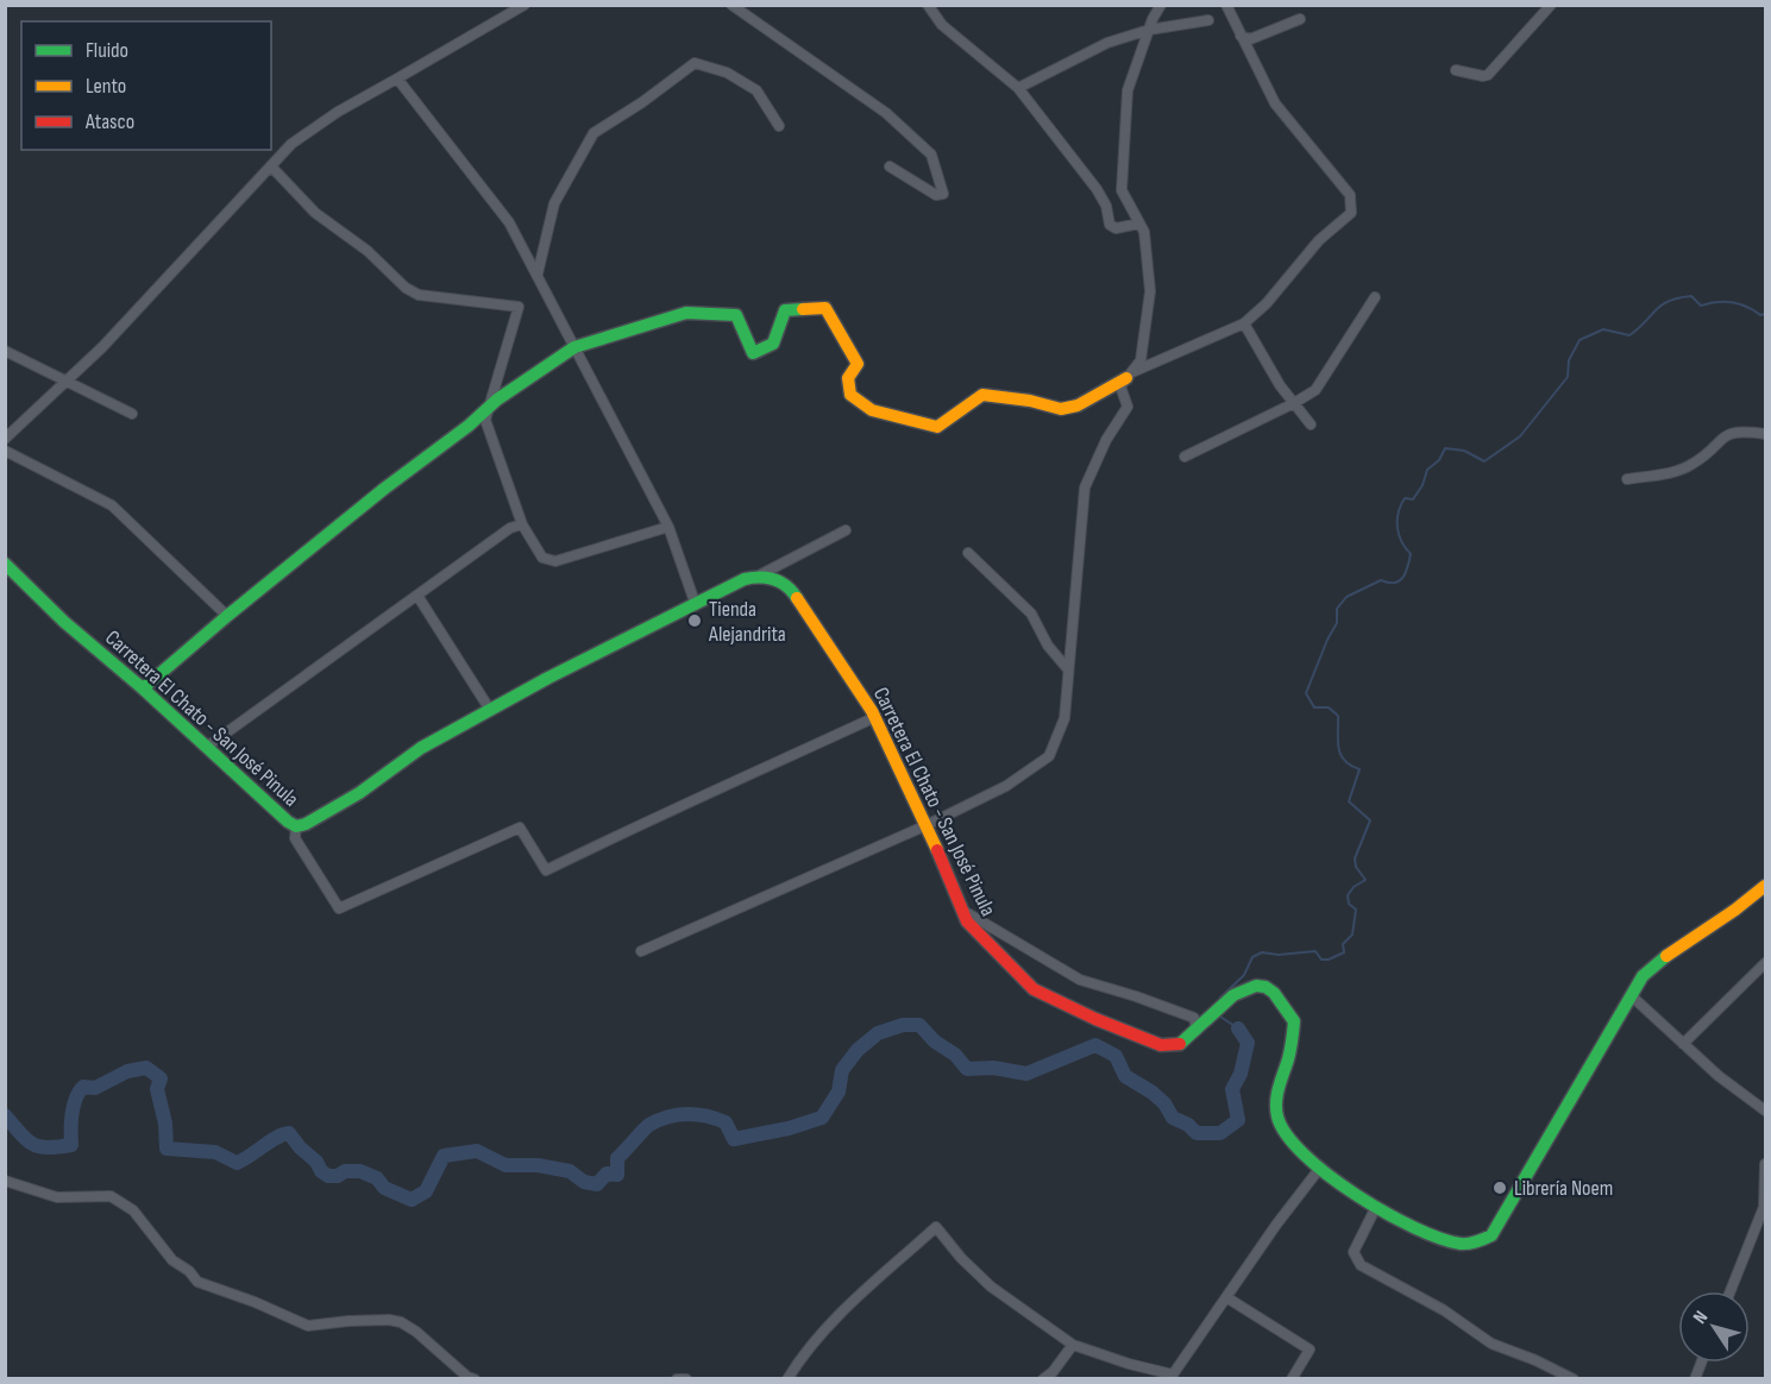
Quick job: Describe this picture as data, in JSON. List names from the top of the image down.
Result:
{
  "streets": {
    "main road": ["Carretera El Chato - San José Pinula"]
  },
  "places": ["Tienda Alejandrita", "Librería Noem"],
  "legend": ["Fluido", "Lento", "Atasco"],
  "north": "top left"
}
